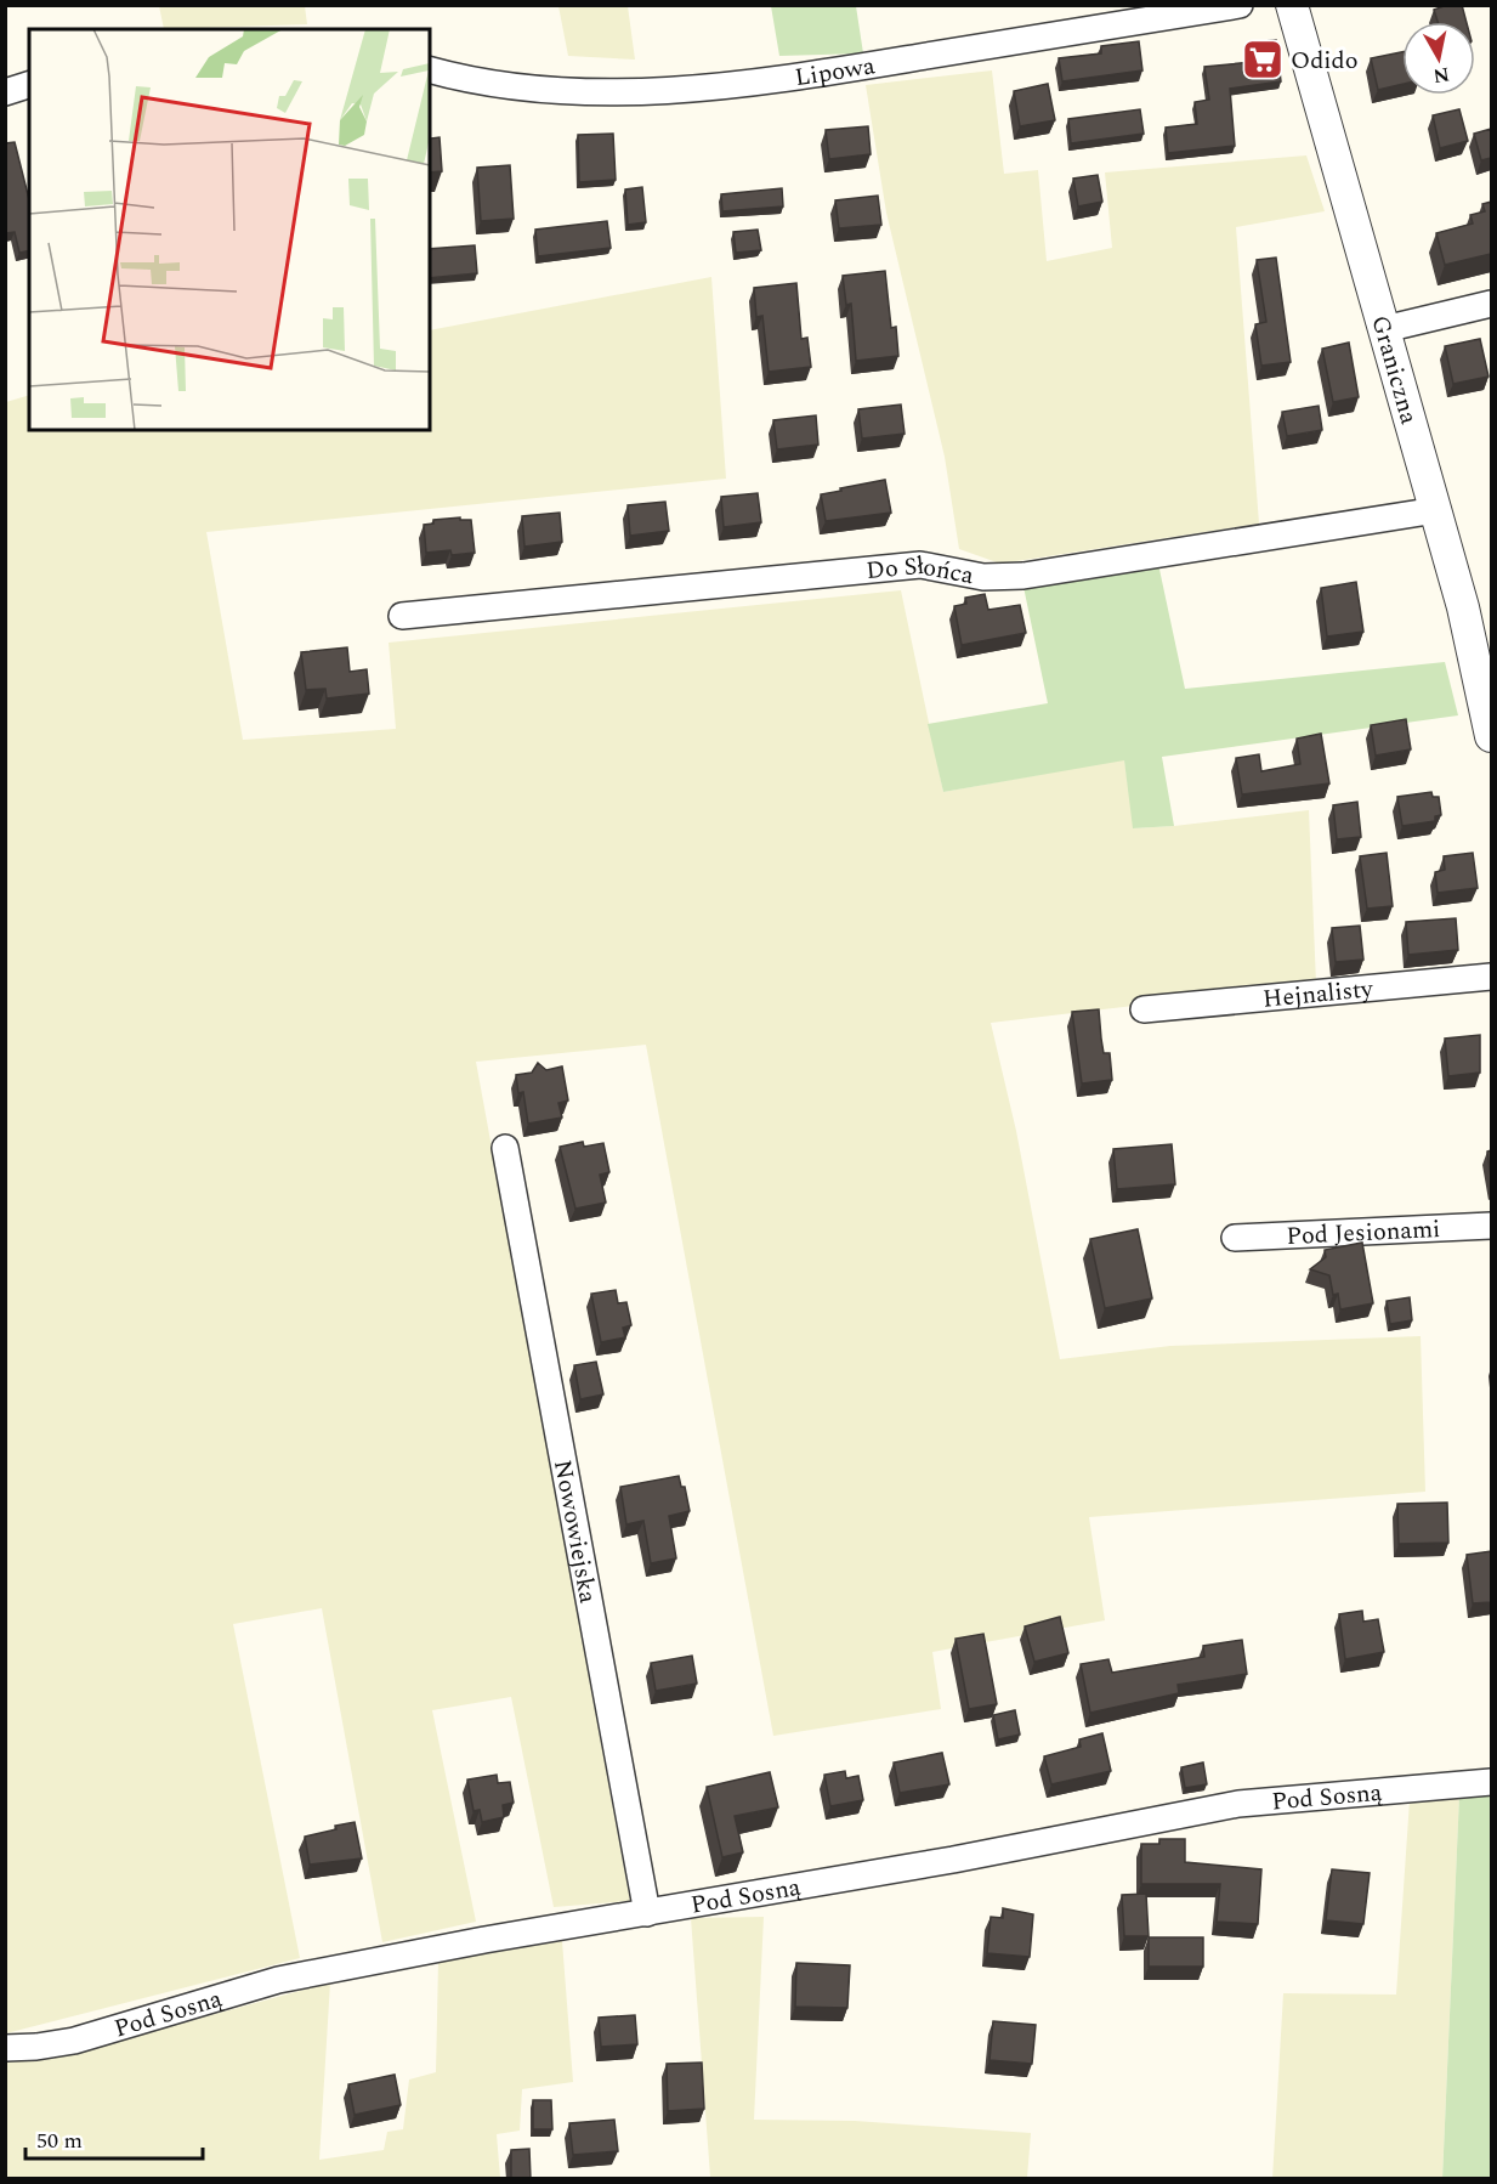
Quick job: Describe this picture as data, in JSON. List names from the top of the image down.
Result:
{
  "streets": {
    "street": [
      "Lipowa",
      "Graniczna",
      "Do Słońca",
      "Hejnalisty",
      "Pod Jesionami",
      "Nowowiejska",
      "Pod Sosną"
    ]
  },
  "crossings": [
    ["Graniczna", "Do Słońca"],
    ["Nowowiejska", "Pod Sosną"]
  ],
  "places": {
    "supermarket": ["Odido"]
  },
  "scale_bar": "50 m",
  "north": "bottom"
}
